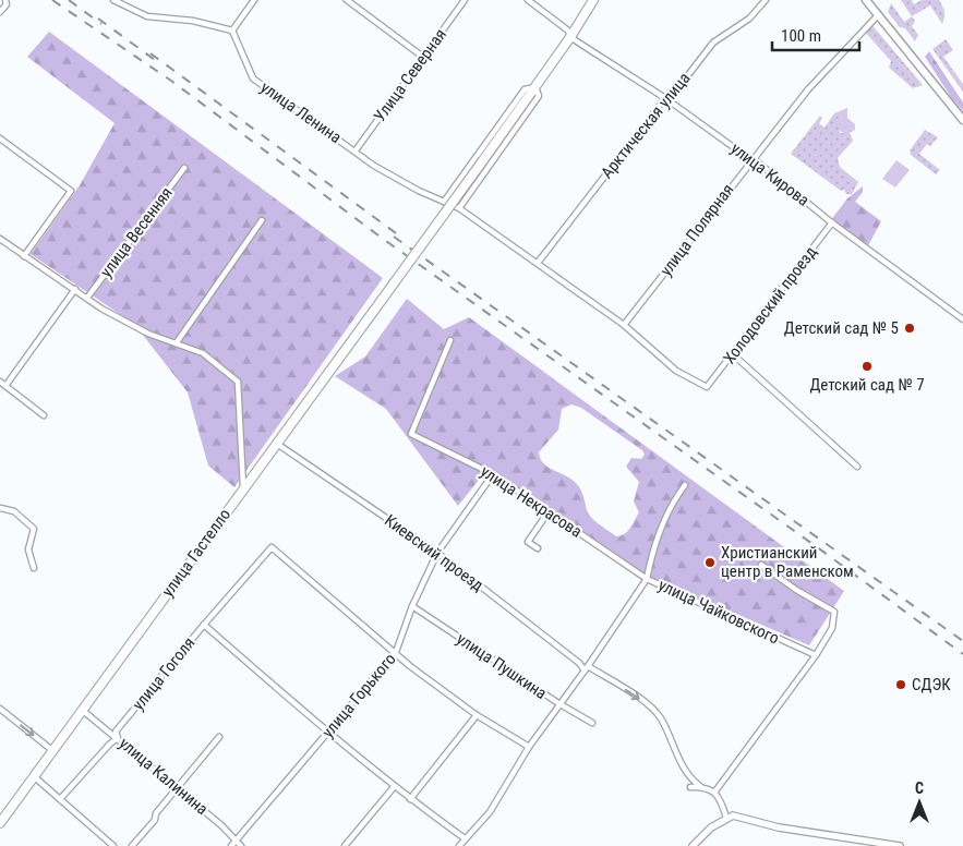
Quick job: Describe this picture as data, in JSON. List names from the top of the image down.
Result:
{
  "streets": {
    "main road": ["улица Гастелло"],
    "street": [
      "Улица Северная",
      "улица Ленина",
      "Арктическая улица",
      "улица Кирова",
      "улица Полярная",
      "улица Весенняя",
      "Холодовский проезд",
      "улица Некрасова",
      "Киевский проезд",
      "улица Чайковского",
      "улица Пушкина",
      "улица Гоголя",
      "улица Горького",
      "улица Калинина"
    ]
  },
  "crossings": [
    ["Улица Северная", "улица Ленина"],
    ["улица Ленина", "Арктическая улица"],
    ["улица Ленина", "улица Полярная"],
    ["улица Ленина", "Холодовский проезд"],
    ["Арктическая улица", "улица Кирова"],
    ["улица Кирова", "улица Полярная"],
    ["улица Кирова", "Холодовский проезд"],
    ["улица Кирова", "улица Гастелло"],
    ["улица Некрасова", "улица Чайковского"],
    ["улица Некрасова", "улица Горького"],
    ["улица Гастелло", "Киевский проезд"],
    ["улица Гастелло", "улица Калинина"],
    ["Киевский проезд", "улица Чайковского"],
    ["Киевский проезд", "улица Горького"],
    ["улица Чайковского", "улица Пушкина"],
    ["улица Пушкина", "улица Горького"],
    ["улица Гоголя", "улица Горького"],
    ["улица Гоголя", "улица Калинина"],
    ["улица Горького", "улица Калинина"]
  ],
  "places": [
    "Детский сад № 5",
    "Детский сад № 7",
    "Христианский центр в Раменском",
    "СДЭК"
  ],
  "scale_bar": "100 m",
  "north": "top"
}
